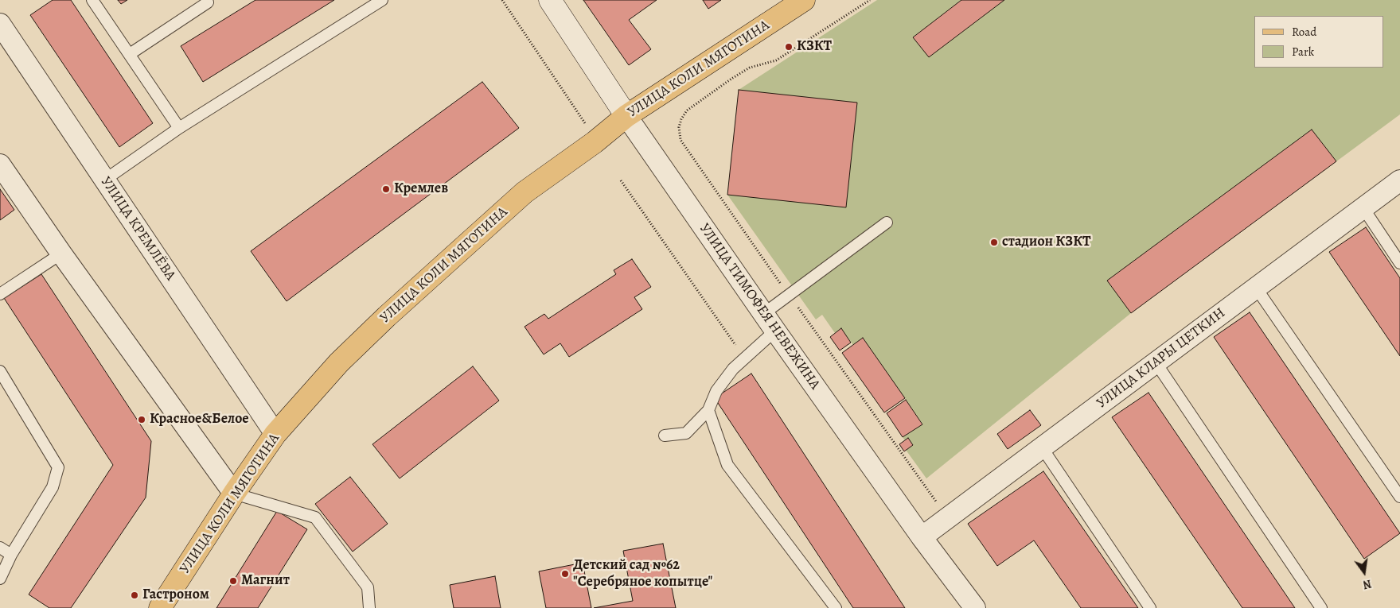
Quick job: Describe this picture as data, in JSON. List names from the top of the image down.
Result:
{
  "streets": {
    "main road": ["УЛИЦА КОЛИ МЯГОТИНА"],
    "street": ["УЛИЦА КРЕМЛЁВА", "УЛИЦА ТИМОФЕЯ НЕВЕЖИНА", "УЛИЦА КЛАРЫ ЦЕТКИН"]
  },
  "crossings": [
    ["УЛИЦА КОЛИ МЯГОТИНА", "УЛИЦА КРЕМЛЁВА"],
    ["УЛИЦА КОЛИ МЯГОТИНА", "УЛИЦА ТИМОФЕЯ НЕВЕЖИНА"],
    ["УЛИЦА ТИМОФЕЯ НЕВЕЖИНА", "УЛИЦА КЛАРЫ ЦЕТКИН"]
  ],
  "places": [
    "КЗКТ",
    "Кремлев",
    "стадион КЗКТ",
    "Красное&Белое",
    "Детский сад №62 \"Серебряное копытце\"",
    "Магнит",
    "Гастроном"
  ],
  "legend": ["Road", "Park"],
  "north": "bottom"
}
